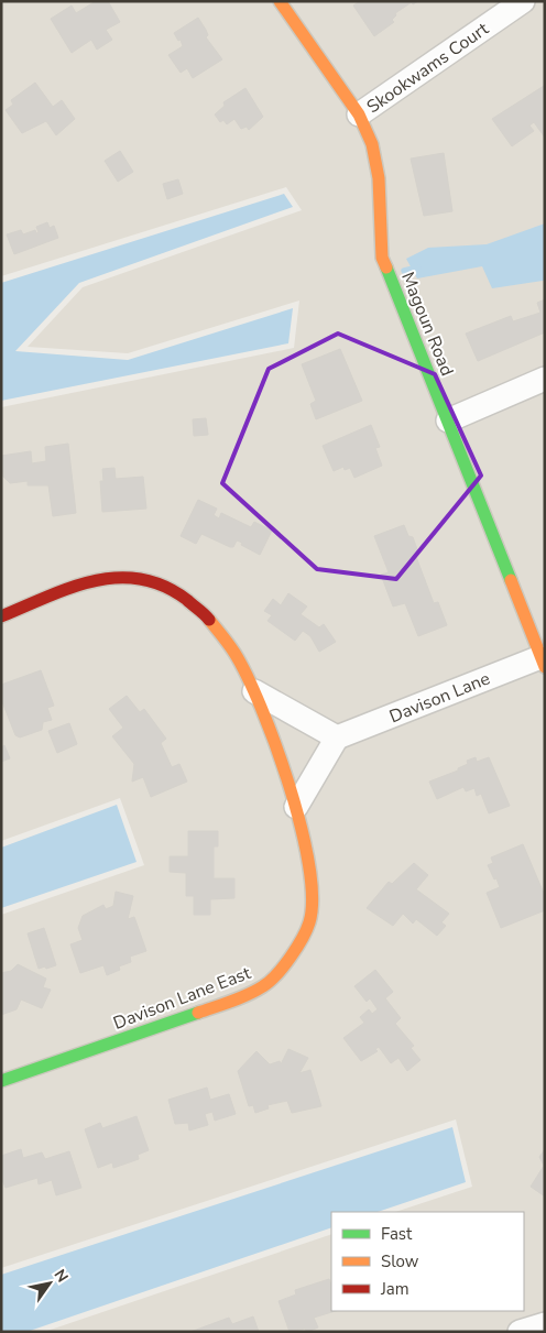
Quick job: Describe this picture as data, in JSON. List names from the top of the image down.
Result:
{
  "streets": {
    "street": [
      "Skookwams Court",
      "Magoun Road",
      "Davison Lane",
      "Davison Lane East"
    ]
  },
  "crossings": [
    ["Skookwams Court", "Magoun Road"],
    ["Magoun Road", "Davison Lane"]
  ],
  "legend": ["Fast", "Slow", "Jam"],
  "north": "top right"
}
